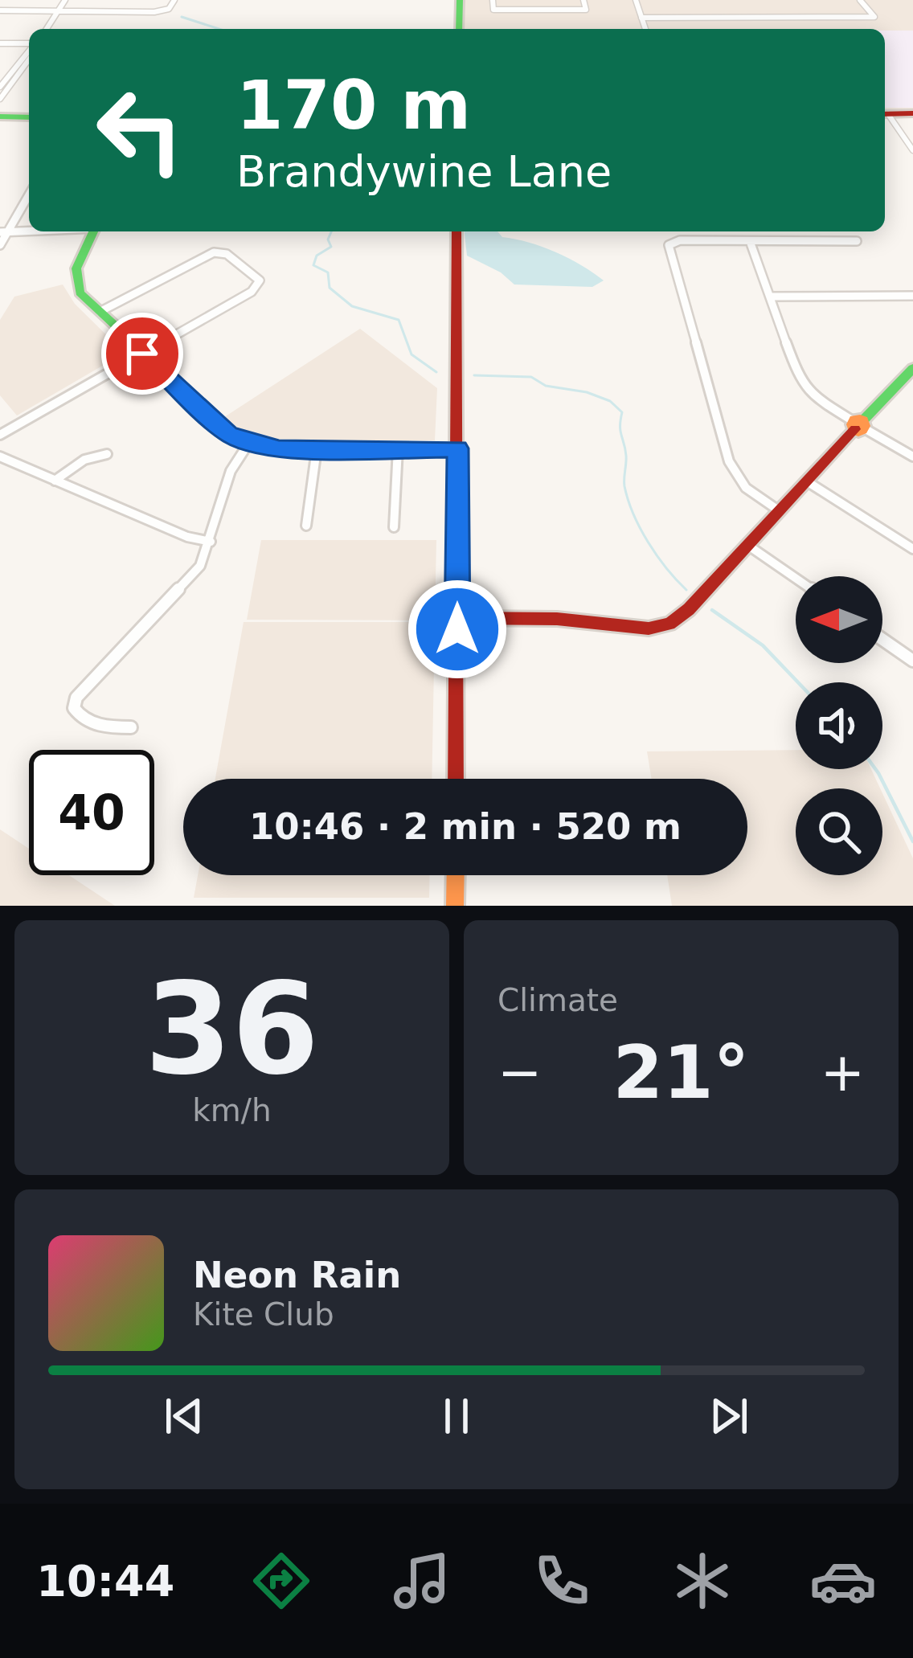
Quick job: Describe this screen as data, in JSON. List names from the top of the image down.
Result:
{
  "north": "left",
  "page": {
    "turn": ["170 m", "Brandywine Lane"],
    "limit": "40",
    "trip": "10:46 · 2 min · 520 m",
    "tile": [
      ["36", "km/h"],
      "Climate"
    ],
    "heat": ["−", "21°", "+"],
    "song": ["Neon Rain", "Kite Club"],
    "tabs": "10:44"
  }
}
